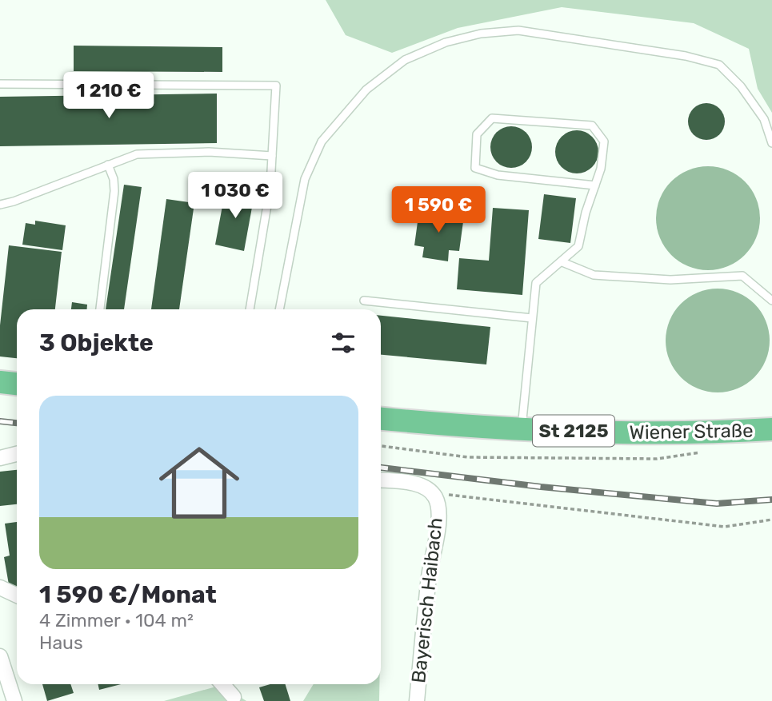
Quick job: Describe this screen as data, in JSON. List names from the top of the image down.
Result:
{
  "streets": {
    "main road": ["St 2125", "Wiener Straße"],
    "street": ["Bayerisch Haibach"]
  },
  "page": {
    "price": ["1 210 €", "1 030 €", "1 590 €"],
    "heading": "3 Objekte",
    "list": [
      {
        "name": "1 590 €/Monat",
        "note": "4 Zimmer · 104 m² · Haus"
      }
    ]
  }
}
